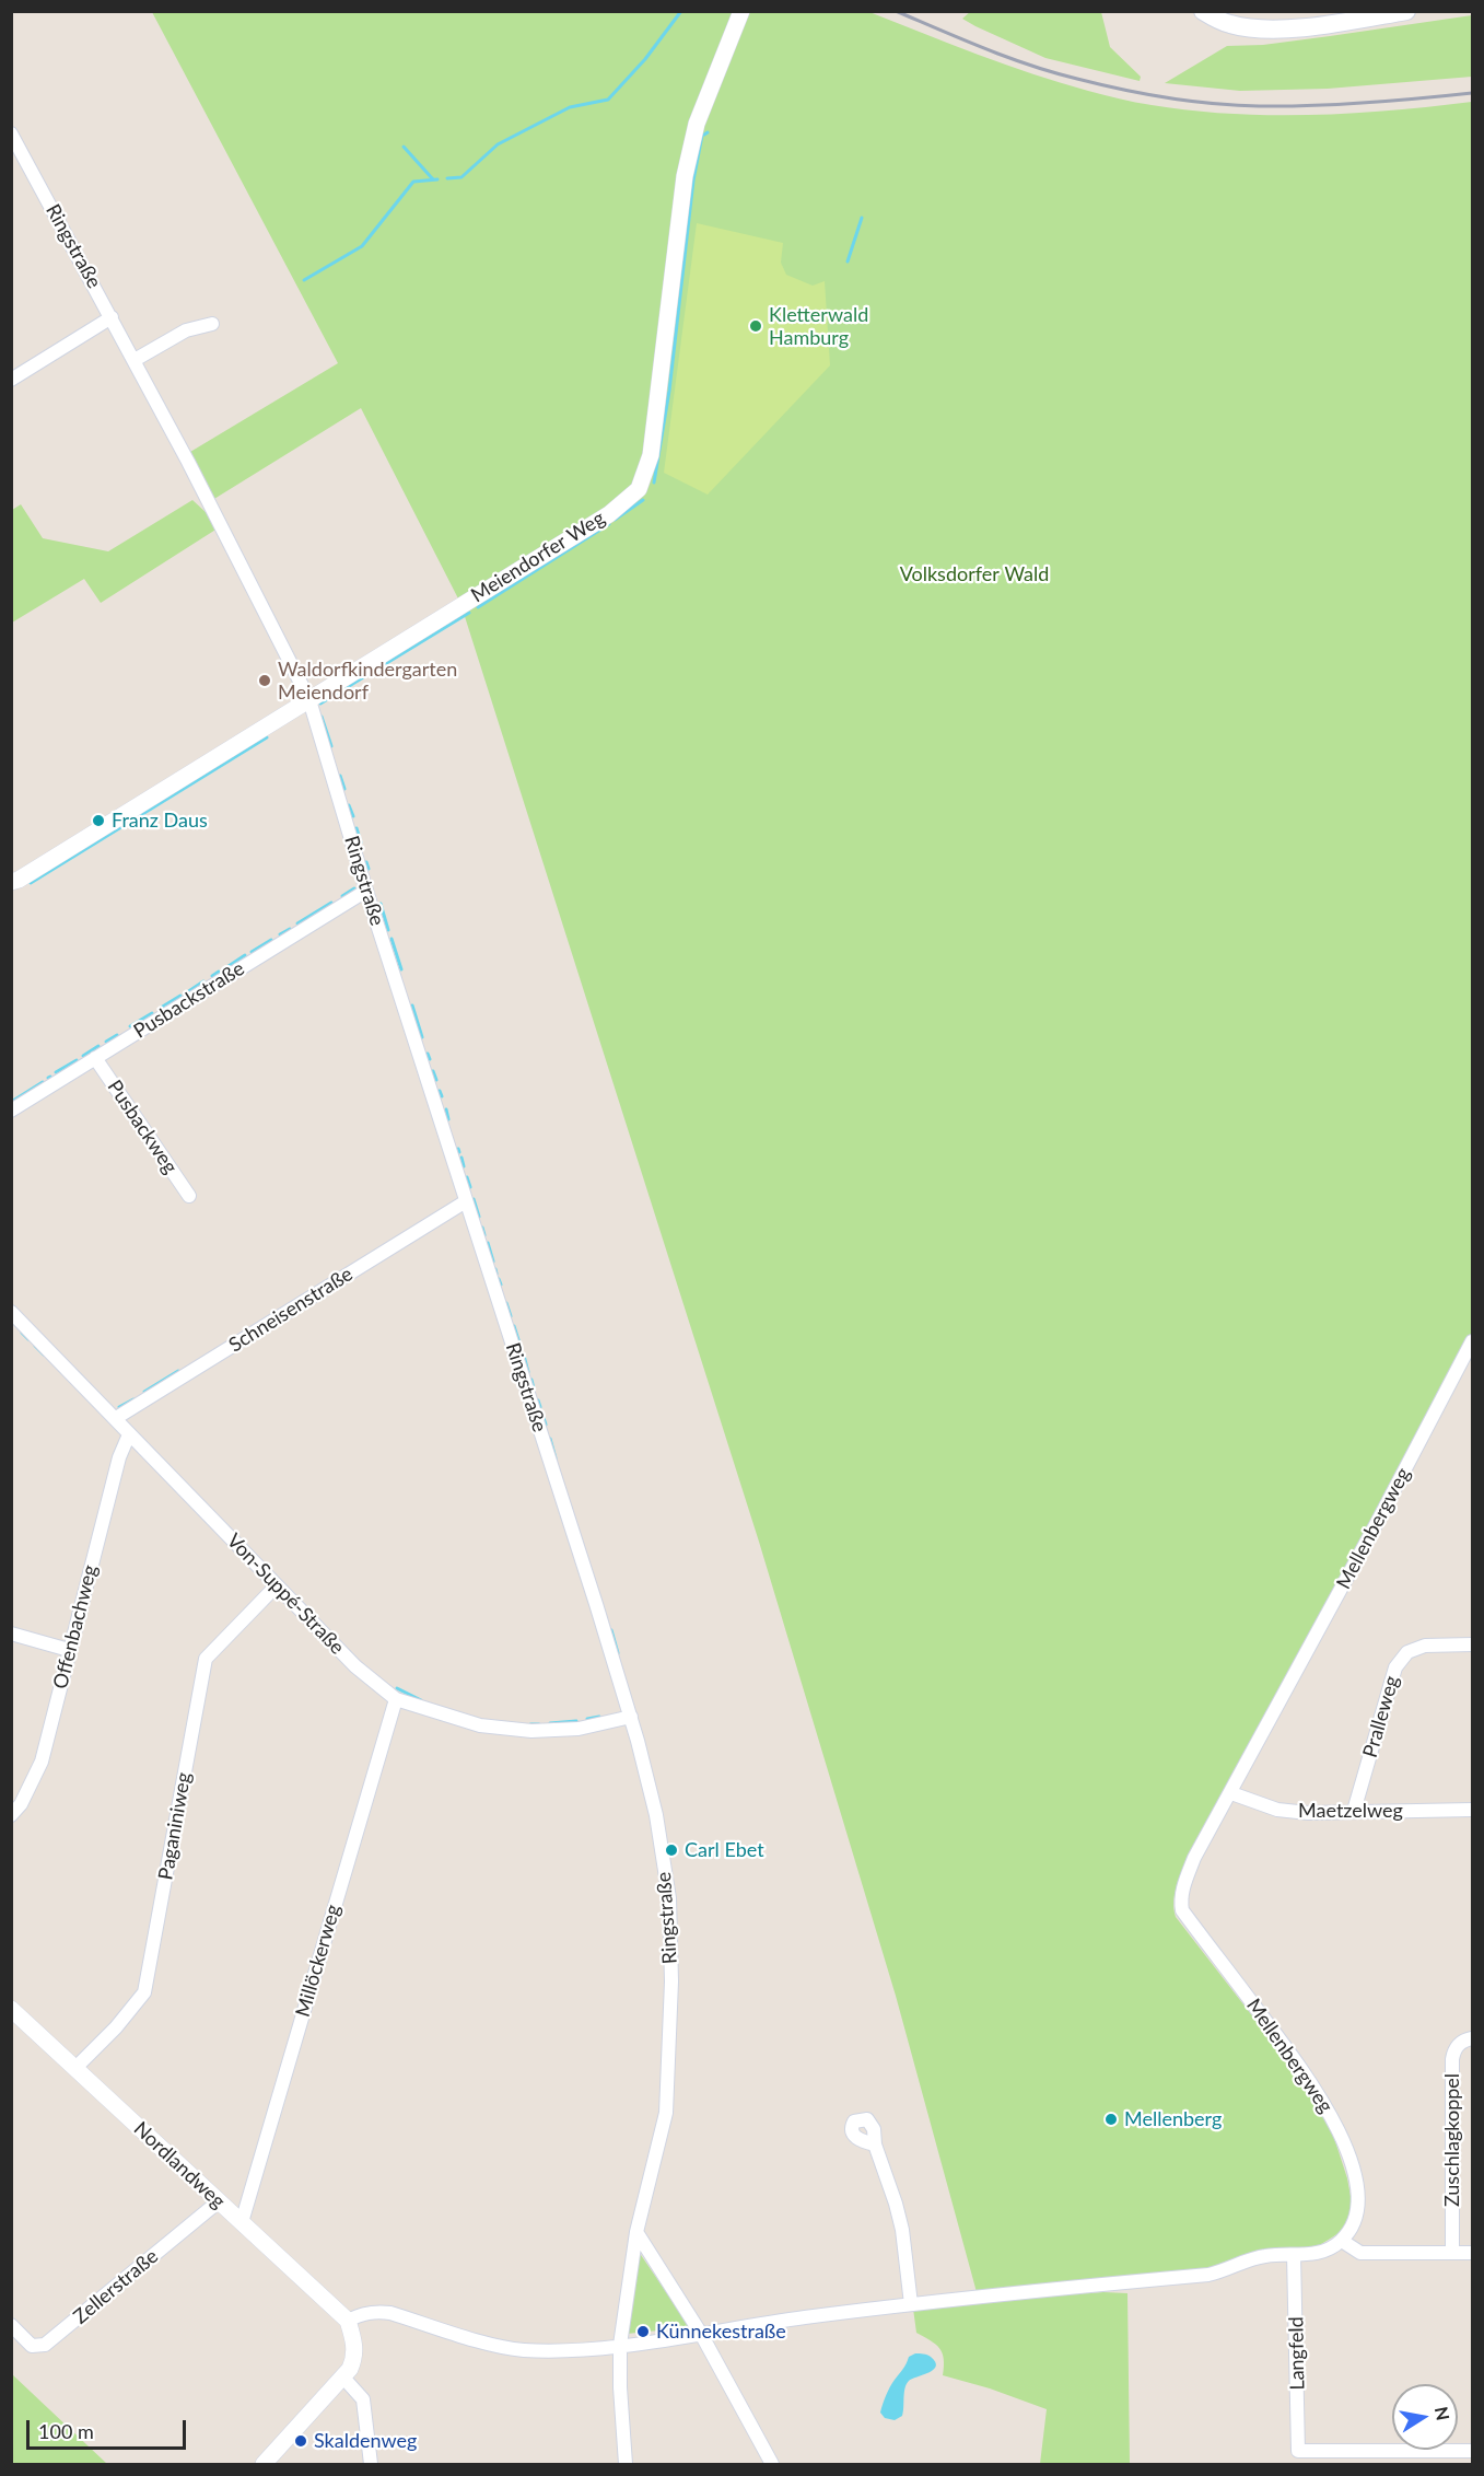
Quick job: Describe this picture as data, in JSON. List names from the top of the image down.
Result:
{
  "streets": {
    "street": [
      "Ringstraße",
      "Meiendorfer Weg",
      "Pusbackstraße",
      "Pusbackweg",
      "Schneisenstraße",
      "Mellenbergweg",
      "Von-Suppé-Straße",
      "Offenbachweg",
      "Pralleweg",
      "Maetzelweg",
      "Paganiniweg",
      "Millöckerweg",
      "Zuschlagkoppel",
      "Nordlandweg",
      "Zellerstraße",
      "Langfeld"
    ]
  },
  "crossings": [
    ["Ringstraße", "Meiendorfer Weg"],
    ["Ringstraße", "Pusbackstraße"],
    ["Ringstraße", "Schneisenstraße"],
    ["Ringstraße", "Von-Suppé-Straße"],
    ["Pusbackstraße", "Pusbackweg"],
    ["Schneisenstraße", "Von-Suppé-Straße"],
    ["Mellenbergweg", "Maetzelweg"],
    ["Von-Suppé-Straße", "Offenbachweg"],
    ["Von-Suppé-Straße", "Paganiniweg"],
    ["Von-Suppé-Straße", "Millöckerweg"],
    ["Pralleweg", "Maetzelweg"],
    ["Paganiniweg", "Nordlandweg"],
    ["Millöckerweg", "Nordlandweg"],
    ["Nordlandweg", "Zellerstraße"]
  ],
  "parks": ["Volksdorfer Wald"],
  "places": [
    "Kletterwald Hamburg",
    "Waldorfkindergarten Meiendorf",
    "Franz Daus",
    "Carl Ebet",
    "Mellenberg",
    "Künnekestraße",
    "Skaldenweg"
  ],
  "scale_bar": "100 m",
  "north": "right"
}
